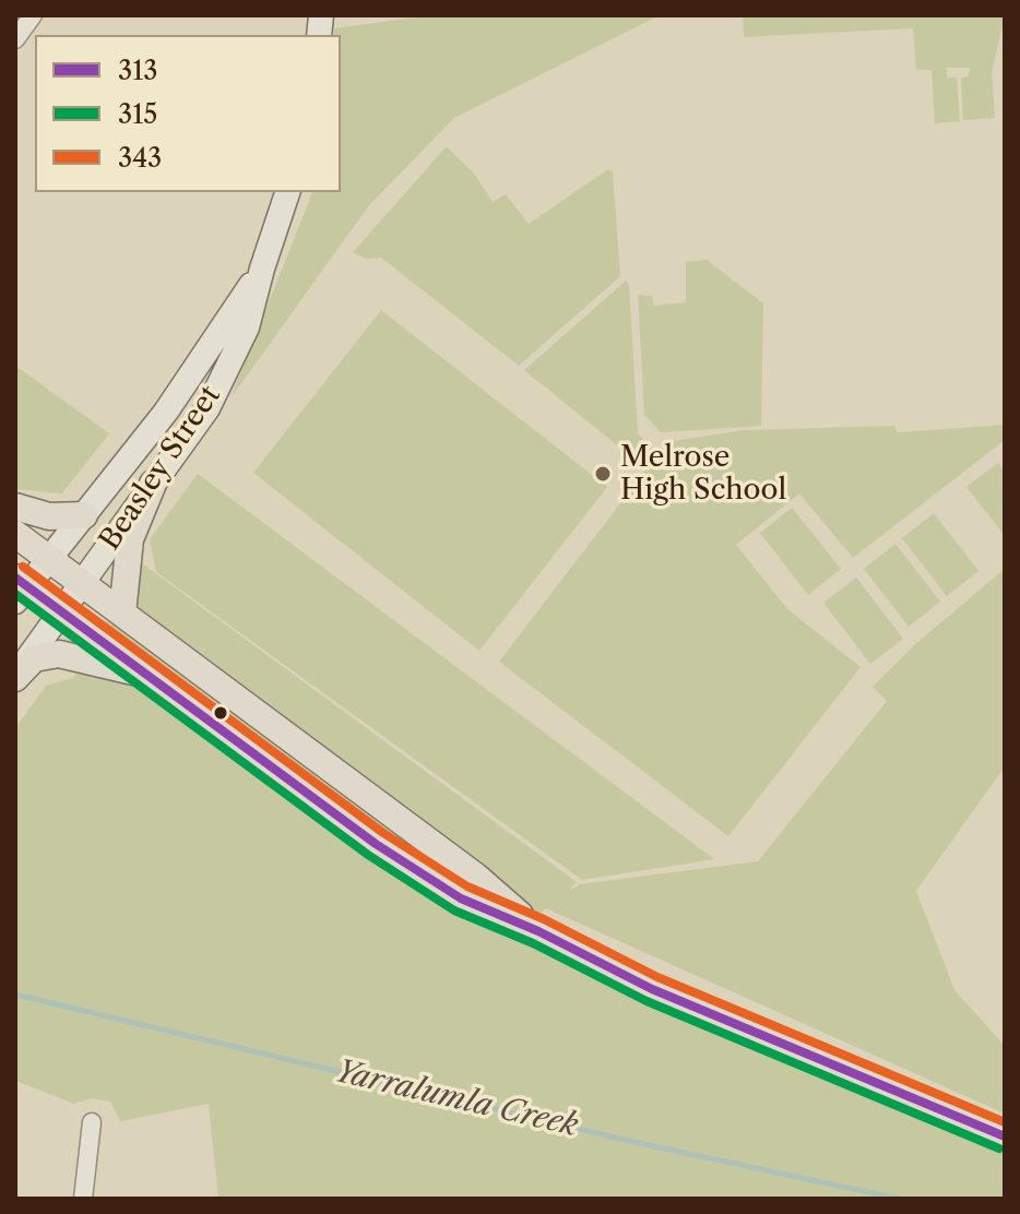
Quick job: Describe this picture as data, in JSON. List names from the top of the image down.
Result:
{
  "streets": {
    "main road": ["Beasley Street"]
  },
  "water": ["Yarralumla Creek"],
  "places": ["Melrose High School"],
  "lines": ["transit line 343", "transit line 313", "transit line 315"],
  "legend": ["313", "315", "343"]
}
